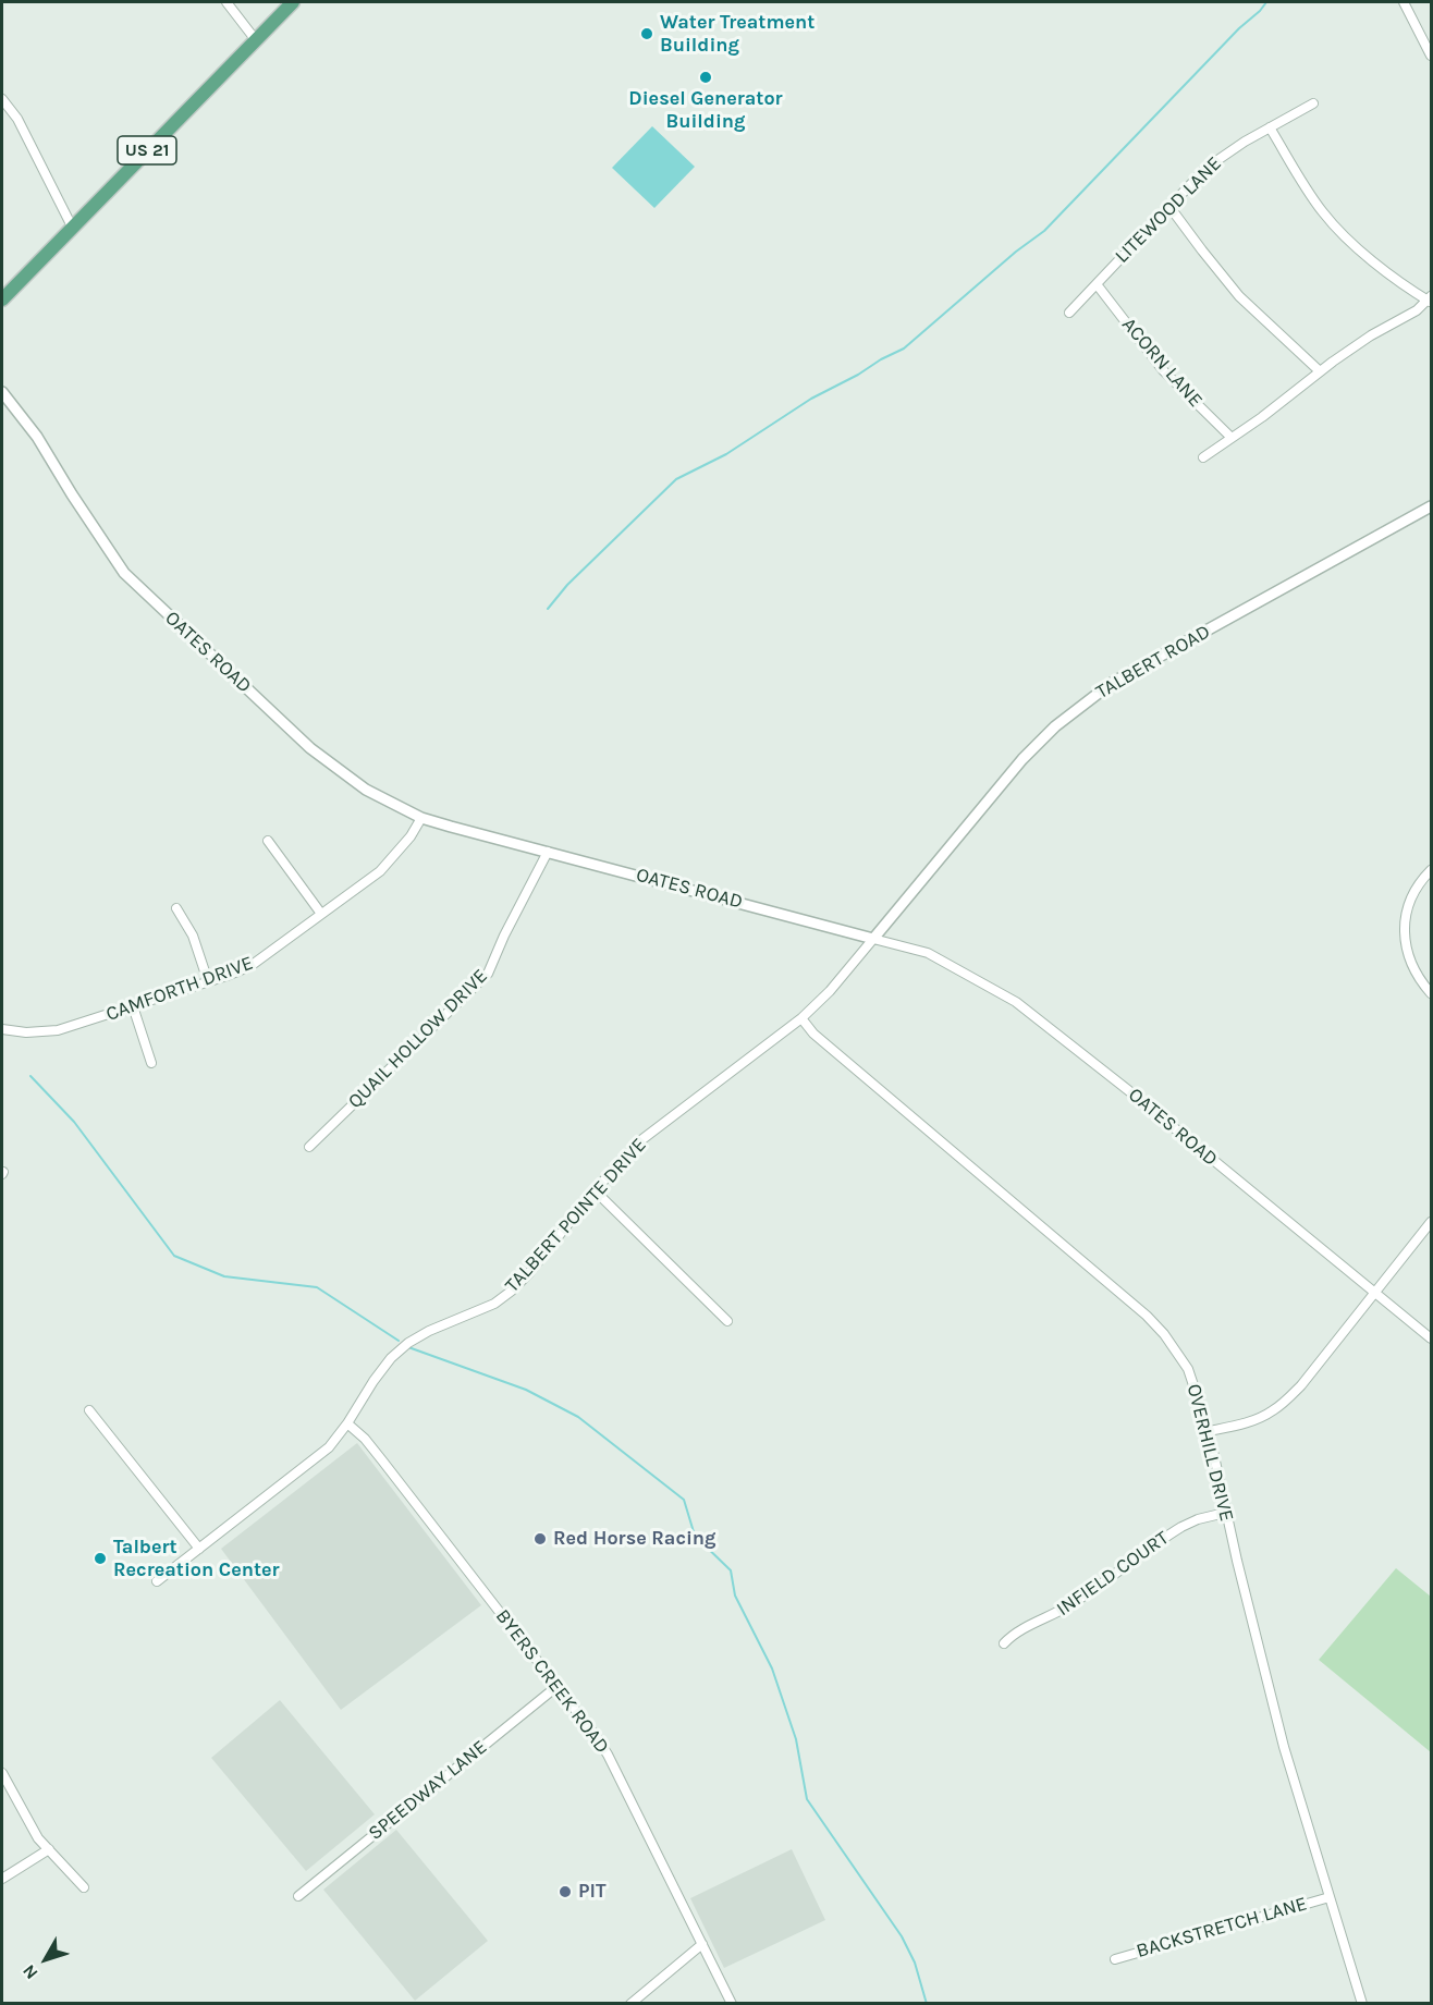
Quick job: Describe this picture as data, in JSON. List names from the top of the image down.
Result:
{
  "streets": {
    "main road": ["US 21"],
    "street": [
      "LITEWOOD LANE",
      "ACORN LANE",
      "OATES ROAD",
      "TALBERT ROAD",
      "CAMFORTH DRIVE",
      "QUAIL HOLLOW DRIVE",
      "TALBERT POINTE DRIVE",
      "OVERHILL DRIVE",
      "INFIELD COURT",
      "BYERS CREEK ROAD",
      "SPEEDWAY LANE",
      "BACKSTRETCH LANE"
    ]
  },
  "crossings": [
    ["LITEWOOD LANE", "ACORN LANE"],
    ["OATES ROAD", "TALBERT ROAD"],
    ["OATES ROAD", "CAMFORTH DRIVE"],
    ["OATES ROAD", "QUAIL HOLLOW DRIVE"],
    ["OATES ROAD", "TALBERT POINTE DRIVE"],
    ["TALBERT ROAD", "TALBERT POINTE DRIVE"],
    ["TALBERT POINTE DRIVE", "OVERHILL DRIVE"],
    ["TALBERT POINTE DRIVE", "BYERS CREEK ROAD"],
    ["OVERHILL DRIVE", "INFIELD COURT"],
    ["OVERHILL DRIVE", "BACKSTRETCH LANE"],
    ["BYERS CREEK ROAD", "SPEEDWAY LANE"]
  ],
  "places": [
    "Water Treatment Building",
    "Diesel Generator Building",
    "Red Horse Racing",
    "Talbert Recreation Center",
    "PIT"
  ],
  "north": "bottom left"
}
